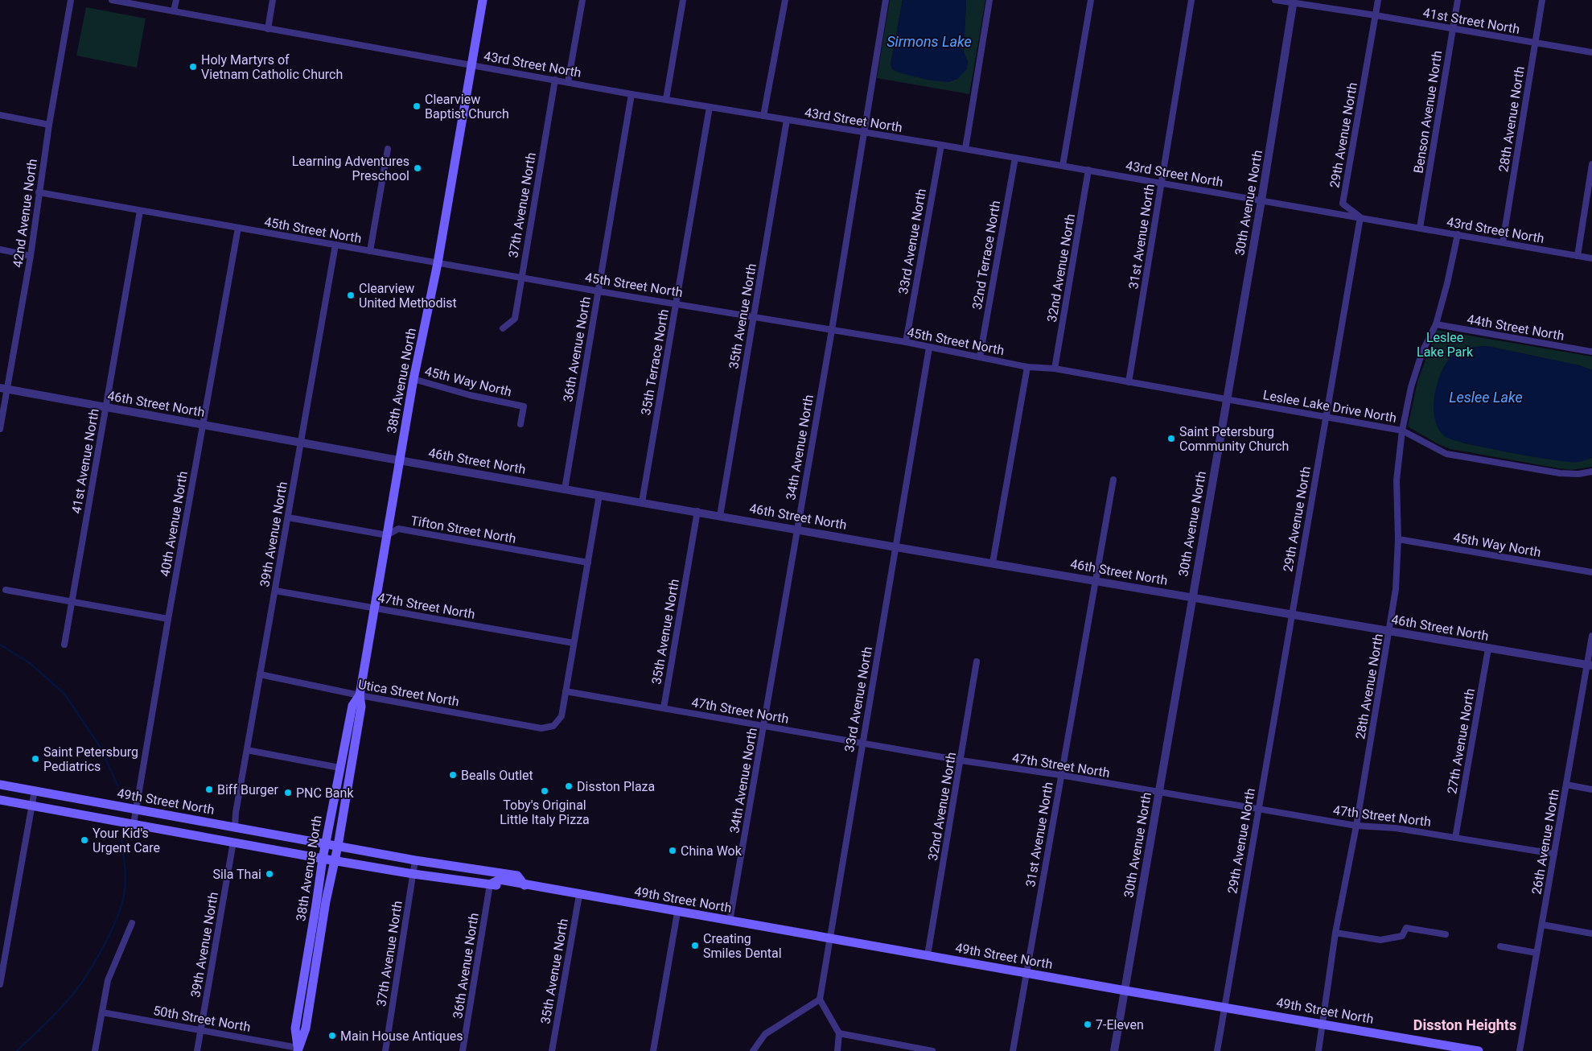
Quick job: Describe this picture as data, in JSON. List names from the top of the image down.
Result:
{
  "streets": {
    "main road": ["38th Avenue North", "49th Street North"],
    "street": [
      "41st Street North",
      "43rd Street North",
      "Benson Avenue North",
      "28th Avenue North",
      "29th Avenue North",
      "30th Avenue North",
      "37th Avenue North",
      "42nd Avenue North",
      "45th Street North",
      "31st Avenue North",
      "33rd Avenue North",
      "32nd Terrace North",
      "32nd Avenue North",
      "35th Avenue North",
      "44th Street North",
      "36th Avenue North",
      "35th Terrace North",
      "45th Way North",
      "46th Street North",
      "Leslee Lake Drive North",
      "34th Avenue North",
      "41st Avenue North",
      "40th Avenue North",
      "Tifton Street North",
      "39th Avenue North",
      "47th Street North",
      "Utica Street North",
      "27th Avenue North",
      "26th Avenue North",
      "50th Street North"
    ]
  },
  "crossings": [
    ["41st Street North", "Benson Avenue North"],
    ["41st Street North", "28th Avenue North"],
    ["41st Street North", "29th Avenue North"],
    ["41st Street North", "30th Avenue North"],
    ["43rd Street North", "Benson Avenue North"],
    ["43rd Street North", "28th Avenue North"],
    ["43rd Street North", "29th Avenue North"],
    ["43rd Street North", "30th Avenue North"],
    ["43rd Street North", "37th Avenue North"],
    ["43rd Street North", "31st Avenue North"],
    ["43rd Street North", "33rd Avenue North"],
    ["43rd Street North", "32nd Terrace North"],
    ["43rd Street North", "32nd Avenue North"],
    ["43rd Street North", "35th Avenue North"],
    ["43rd Street North", "36th Avenue North"],
    ["43rd Street North", "35th Terrace North"],
    ["43rd Street North", "38th Avenue North"],
    ["43rd Street North", "34th Avenue North"],
    ["28th Avenue North", "44th Street North"],
    ["28th Avenue North", "45th Way North"],
    ["28th Avenue North", "46th Street North"],
    ["28th Avenue North", "Leslee Lake Drive North"],
    ["28th Avenue North", "47th Street North"],
    ["28th Avenue North", "49th Street North"],
    ["29th Avenue North", "46th Street North"],
    ["29th Avenue North", "Leslee Lake Drive North"],
    ["29th Avenue North", "47th Street North"],
    ["29th Avenue North", "49th Street North"],
    ["30th Avenue North", "45th Street North"],
    ["30th Avenue North", "46th Street North"],
    ["30th Avenue North", "Leslee Lake Drive North"],
    ["30th Avenue North", "47th Street North"],
    ["30th Avenue North", "49th Street North"],
    ["37th Avenue North", "45th Street North"],
    ["37th Avenue North", "49th Street North"],
    ["42nd Avenue North", "45th Street North"],
    ["42nd Avenue North", "46th Street North"],
    ["45th Street North", "31st Avenue North"],
    ["45th Street North", "33rd Avenue North"],
    ["45th Street North", "32nd Terrace North"],
    ["45th Street North", "32nd Avenue North"],
    ["45th Street North", "35th Avenue North"],
    ["45th Street North", "36th Avenue North"],
    ["45th Street North", "35th Terrace North"],
    ["45th Street North", "38th Avenue North"],
    ["45th Street North", "Leslee Lake Drive North"],
    ["45th Street North", "34th Avenue North"],
    ["45th Street North", "41st Avenue North"],
    ["45th Street North", "40th Avenue North"],
    ["45th Street North", "39th Avenue North"],
    ["31st Avenue North", "46th Street North"],
    ["31st Avenue North", "47th Street North"],
    ["31st Avenue North", "49th Street North"],
    ["33rd Avenue North", "46th Street North"],
    ["33rd Avenue North", "47th Street North"],
    ["33rd Avenue North", "49th Street North"],
    ["32nd Avenue North", "47th Street North"],
    ["32nd Avenue North", "49th Street North"],
    ["35th Avenue North", "46th Street North"],
    ["35th Avenue North", "47th Street North"],
    ["35th Avenue North", "49th Street North"],
    ["36th Avenue North", "46th Street North"],
    ["36th Avenue North", "49th Street North"],
    ["35th Terrace North", "46th Street North"],
    ["38th Avenue North", "45th Way North"],
    ["38th Avenue North", "46th Street North"],
    ["38th Avenue North", "Tifton Street North"],
    ["38th Avenue North", "47th Street North"],
    ["38th Avenue North", "Utica Street North"],
    ["38th Avenue North", "49th Street North"],
    ["38th Avenue North", "50th Street North"],
    ["46th Street North", "34th Avenue North"],
    ["46th Street North", "41st Avenue North"],
    ["46th Street North", "40th Avenue North"],
    ["46th Street North", "39th Avenue North"],
    ["46th Street North", "27th Avenue North"],
    ["46th Street North", "26th Avenue North"],
    ["34th Avenue North", "47th Street North"],
    ["34th Avenue North", "49th Street North"],
    ["40th Avenue North", "49th Street North"],
    ["Tifton Street North", "39th Avenue North"],
    ["39th Avenue North", "47th Street North"],
    ["39th Avenue North", "Utica Street North"],
    ["39th Avenue North", "49th Street North"],
    ["39th Avenue North", "50th Street North"],
    ["47th Street North", "Utica Street North"],
    ["47th Street North", "27th Avenue North"],
    ["47th Street North", "26th Avenue North"]
  ],
  "districts": ["Disston Heights"],
  "water": ["Sirmons Lake", "Leslee Lake"],
  "parks": ["Leslee Lake Park"],
  "places": [
    "Holy Martyrs of Vietnam Catholic Church",
    "Clearview Baptist Church",
    "Learning Adventures Preschool",
    "Clearview United Methodist",
    "Saint Petersburg Community Church",
    "Saint Petersburg Pediatrics",
    "Bealls Outlet",
    "Disston Plaza",
    "Biff Burger",
    "Toby's Original Little Italy Pizza",
    "PNC Bank",
    "Your Kid's Urgent Care",
    "China Wok",
    "Sila Thai",
    "Creating Smiles Dental",
    "7-Eleven",
    "Main House Antiques"
  ]
}
